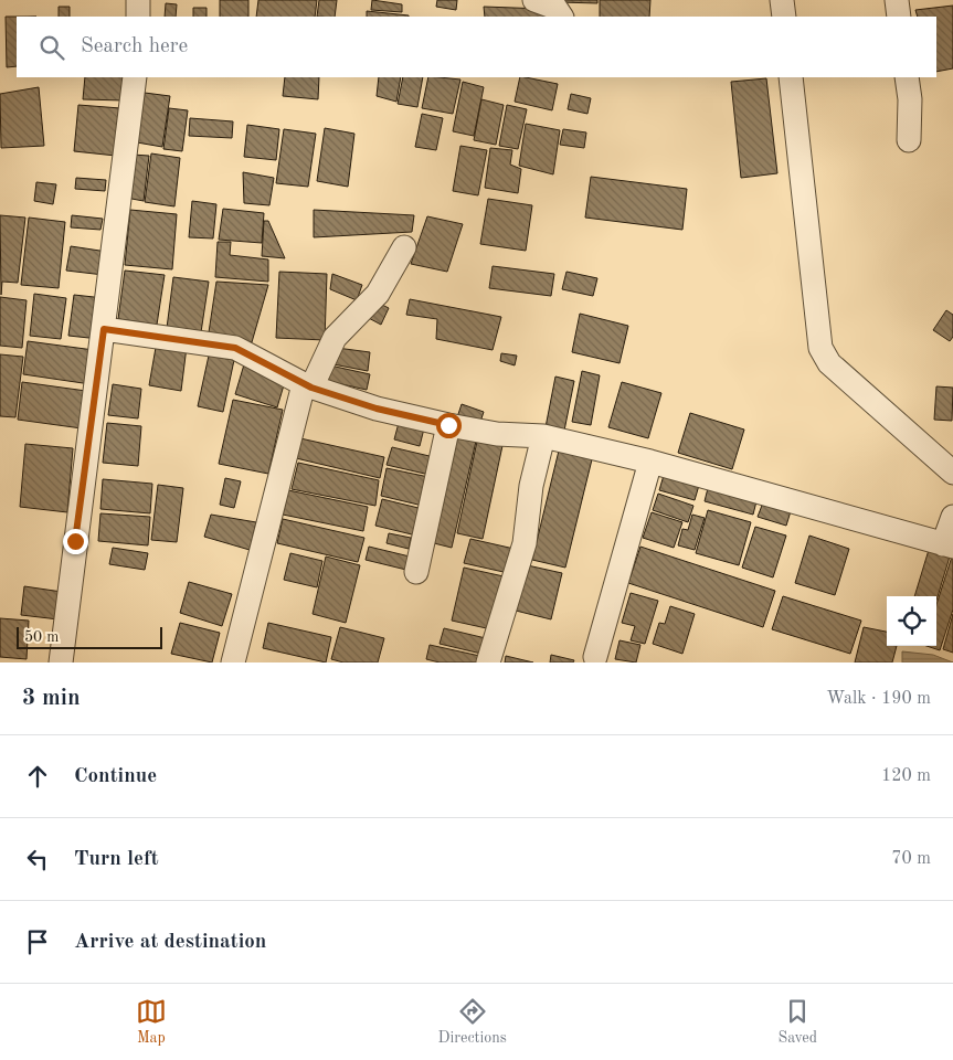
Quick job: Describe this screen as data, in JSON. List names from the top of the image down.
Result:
{
  "scale_bar": "50 m",
  "page": {
    "search": "Search here",
    "scale": "50 m",
    "heading": ["3 min", "Walk · 190 m"],
    "list": [
      ["Continue", "120 m"],
      ["Turn left", "70 m"],
      "Arrive at destination"
    ],
    "nav": ["Map", "Directions", "Saved"]
  }
}
